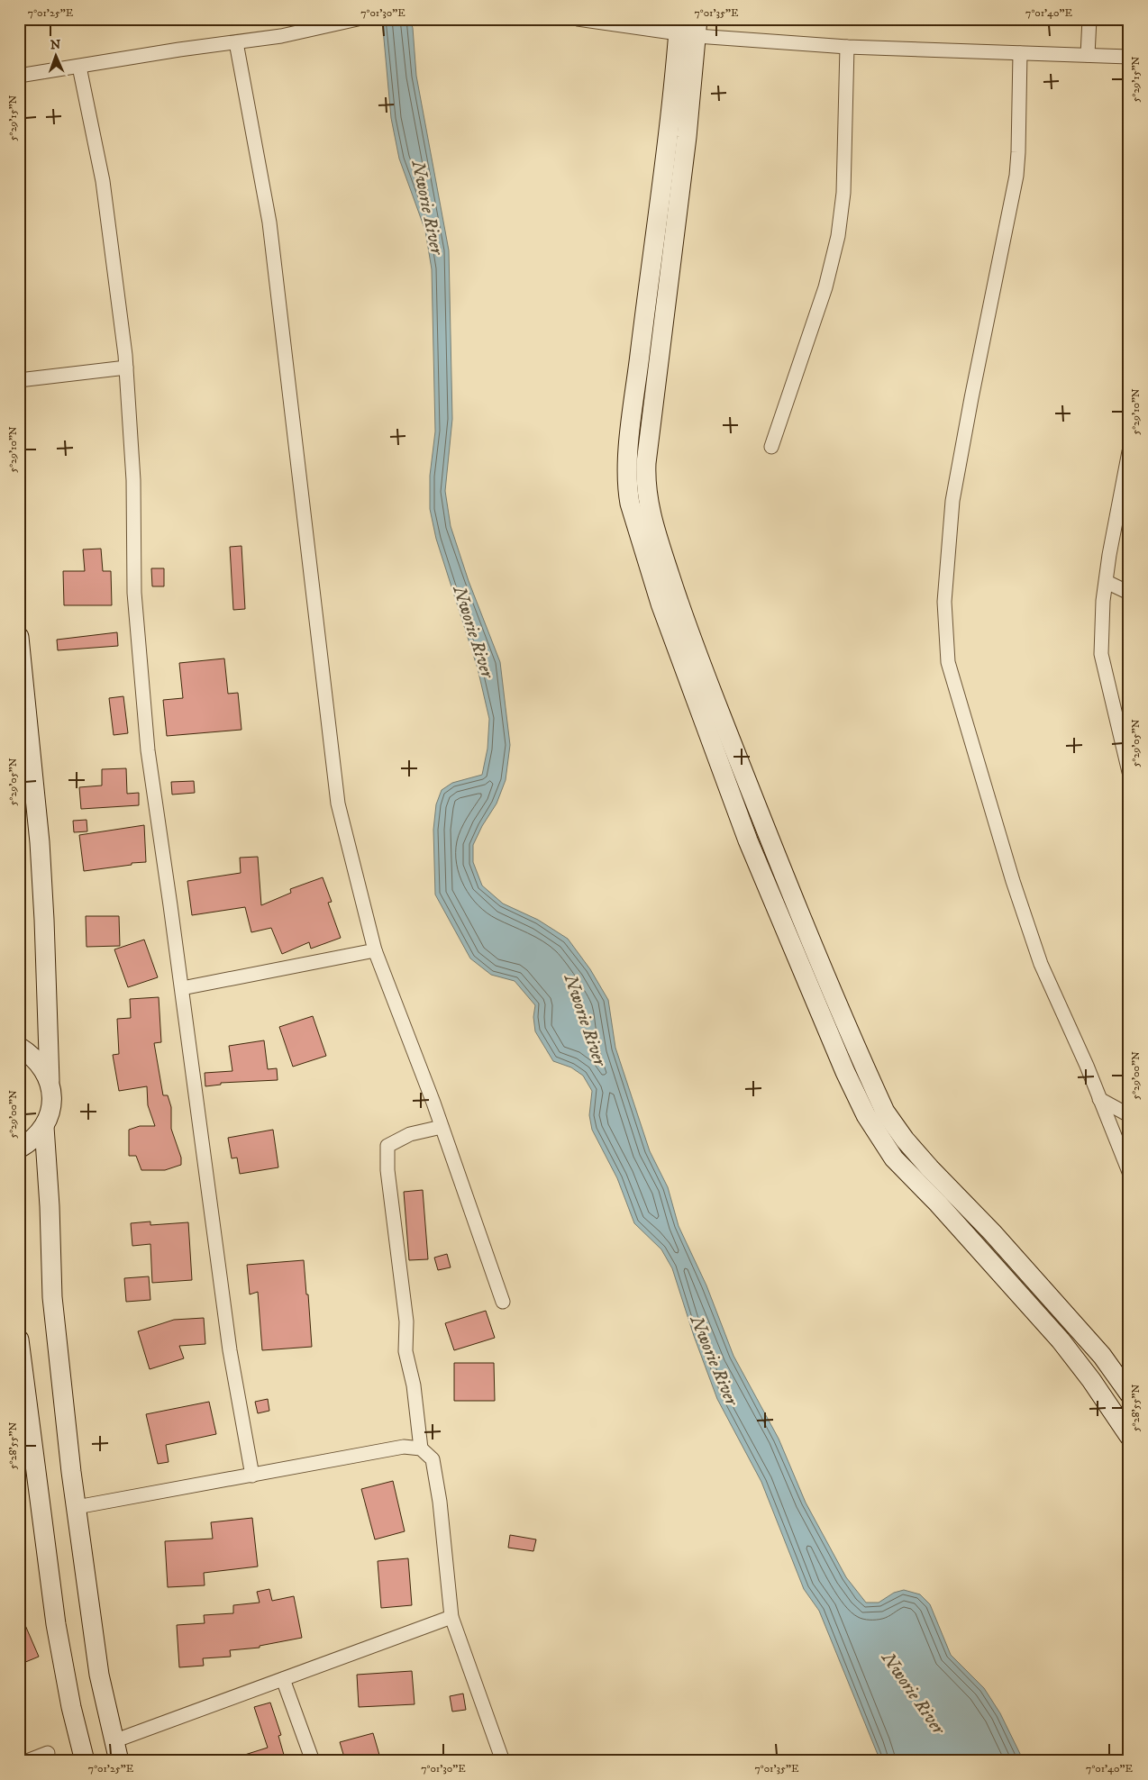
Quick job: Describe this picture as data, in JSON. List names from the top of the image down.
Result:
{
  "water": ["Nworie River"],
  "north": "top",
  "coordinates": [
    "7°01'25\"E",
    "7°01'30\"E",
    "7°01'35\"E",
    "7°01'40\"E",
    "5°29'15\"N",
    "5°29'10\"N",
    "5°29'05\"N",
    "5°29'00\"N",
    "5°28'55\"N"
  ]
}
